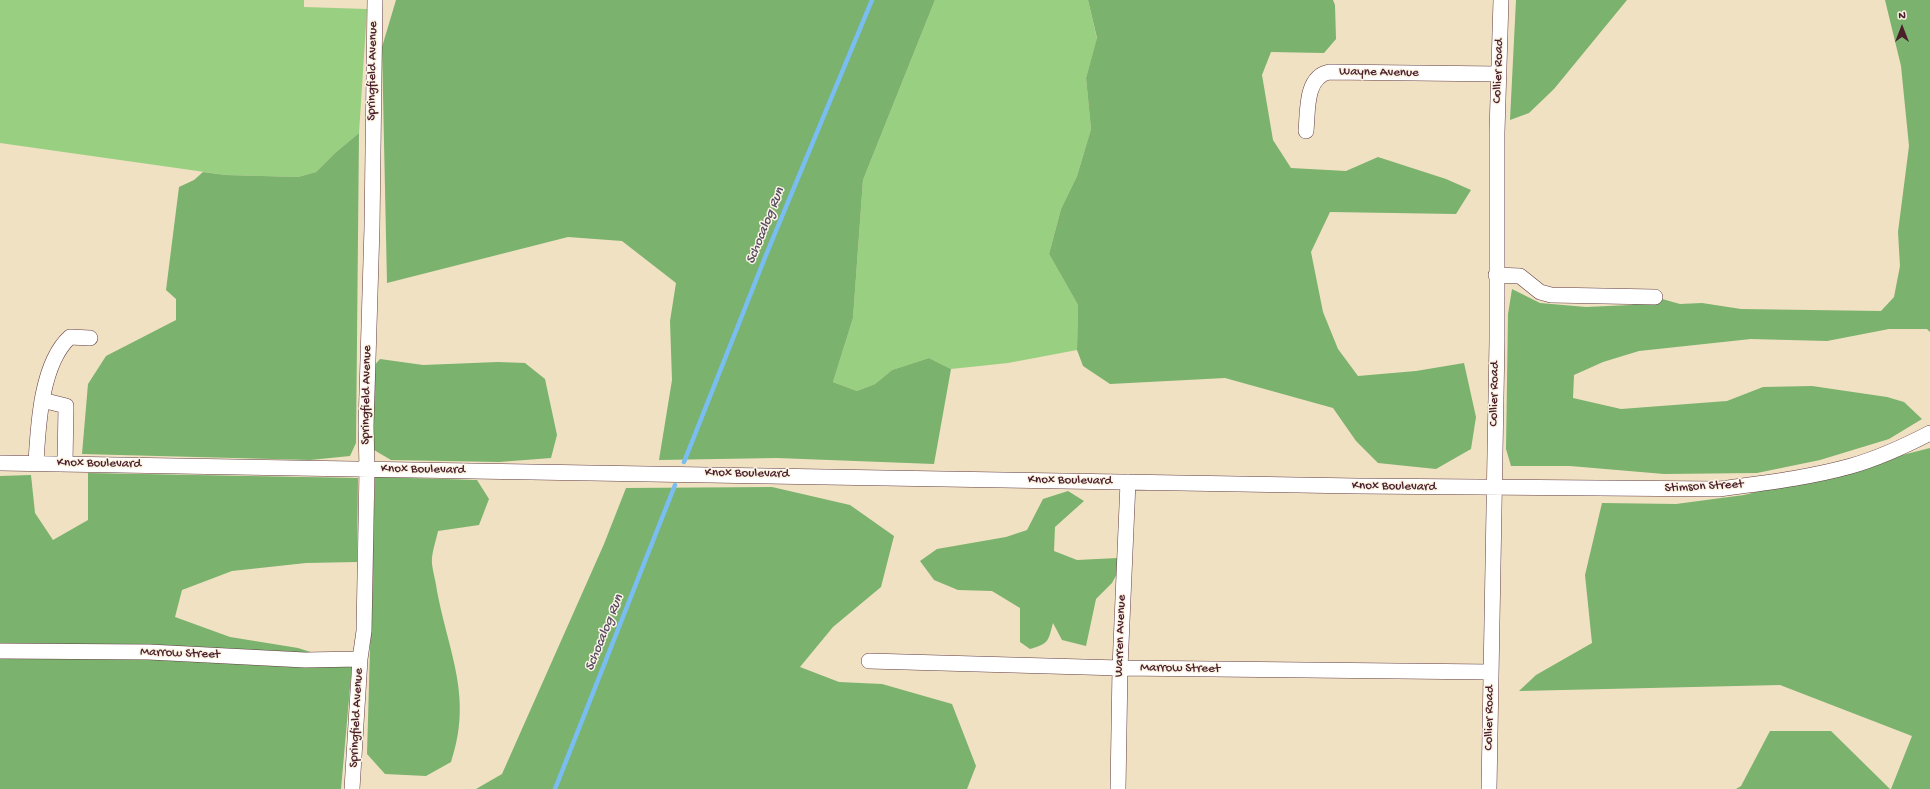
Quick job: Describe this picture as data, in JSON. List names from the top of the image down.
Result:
{
  "streets": {
    "street": [
      "Springfield Avenue",
      "Collier Road",
      "Wayne Avenue",
      "Knox Boulevard",
      "Stimson Street",
      "Warren Avenue",
      "Marrow Street"
    ]
  },
  "crossings": [
    ["Springfield Avenue", "Knox Boulevard"],
    ["Springfield Avenue", "Marrow Street"],
    ["Collier Road", "Wayne Avenue"],
    ["Collier Road", "Knox Boulevard"],
    ["Collier Road", "Stimson Street"],
    ["Collier Road", "Marrow Street"],
    ["Knox Boulevard", "Stimson Street"],
    ["Knox Boulevard", "Warren Avenue"],
    ["Warren Avenue", "Marrow Street"]
  ],
  "water": ["Schocalog Run"],
  "north": "top"
}
